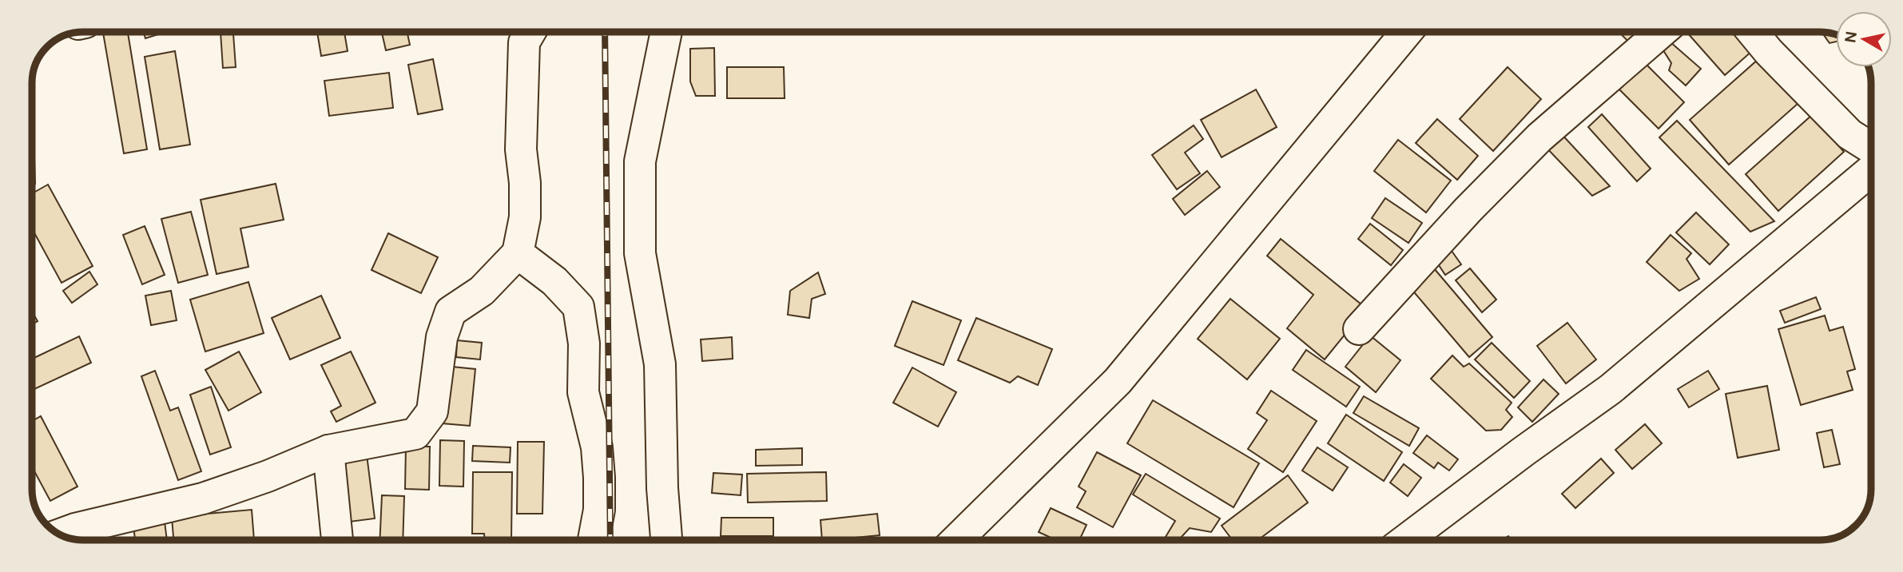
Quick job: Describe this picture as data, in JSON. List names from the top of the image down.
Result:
{
  "north": "left"
}
